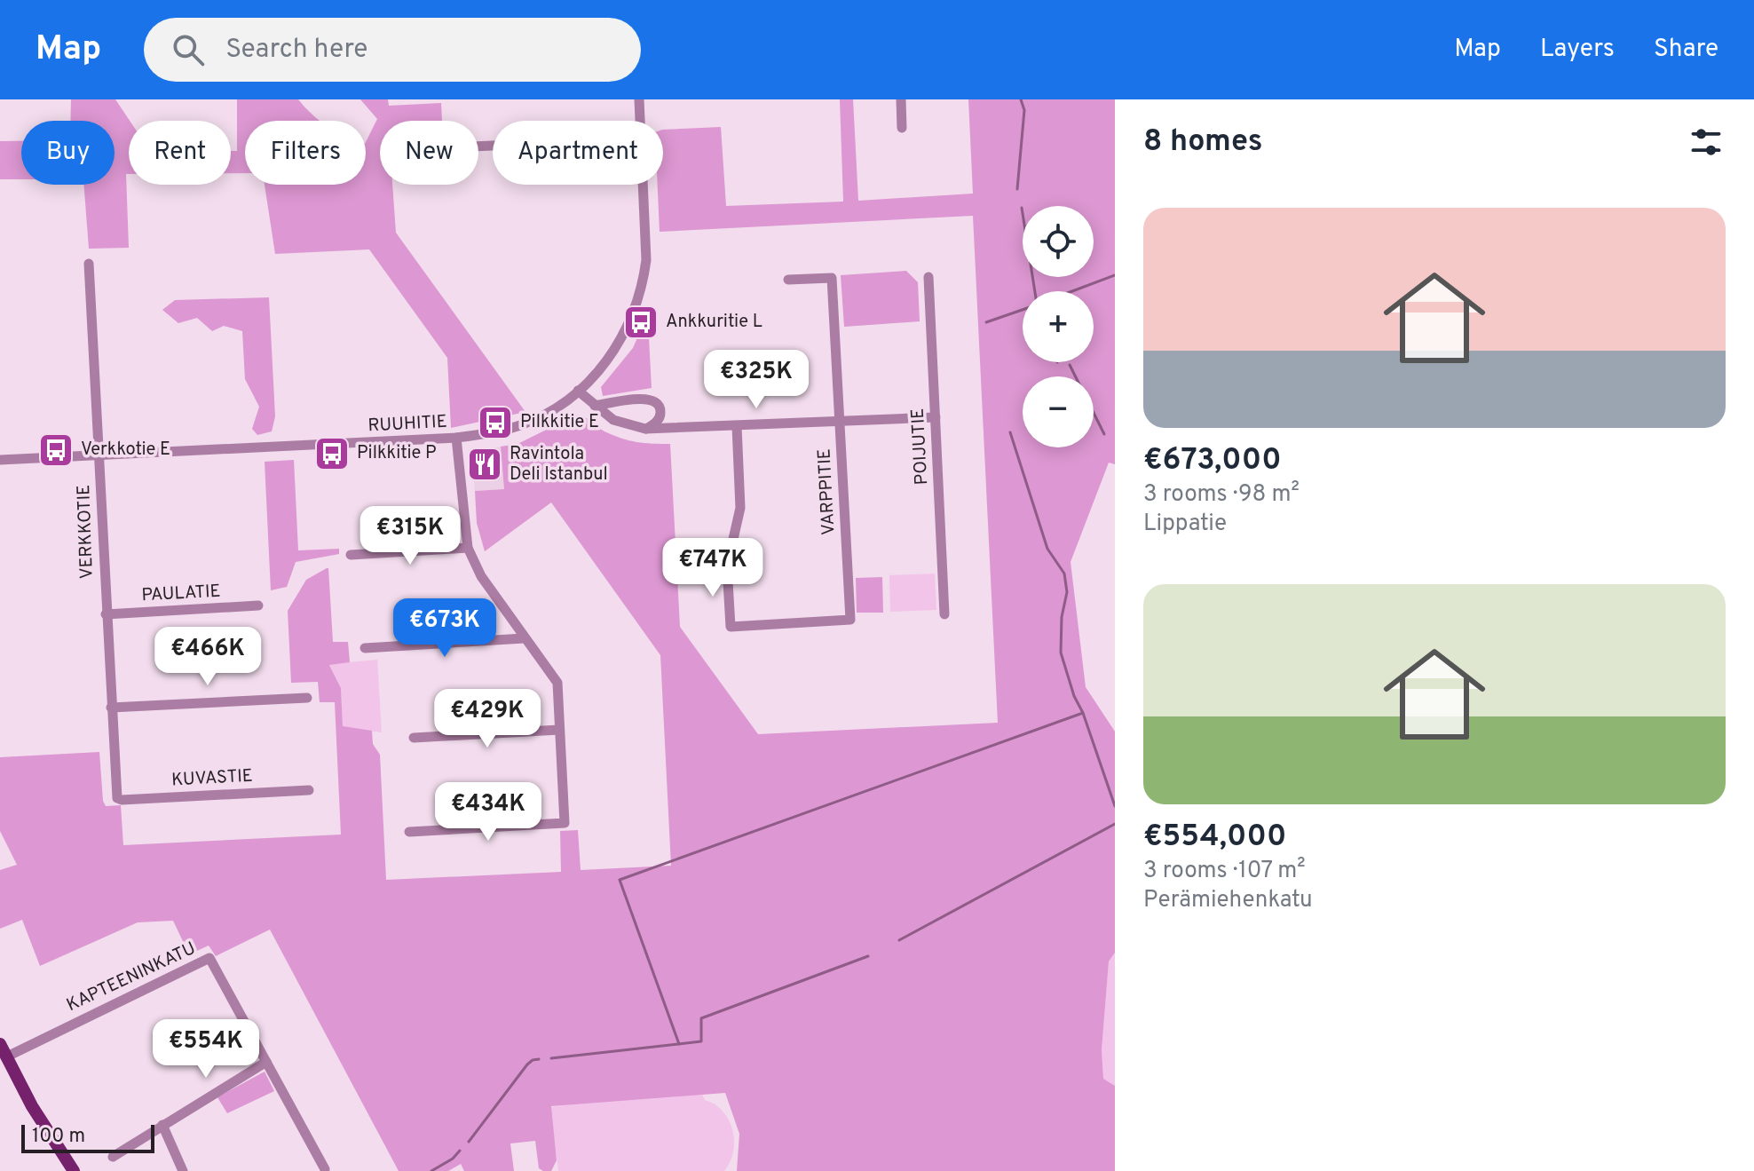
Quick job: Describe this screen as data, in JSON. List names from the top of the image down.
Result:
{
  "streets": {
    "street": [
      "RUUHITIE",
      "POIJUTIE",
      "VARPPITIE",
      "VERKKOTIE",
      "PAULATIE",
      "KUVASTIE",
      "KAPTEENINKATU"
    ]
  },
  "crossings": [
    ["RUUHITIE", "VERKKOTIE"],
    ["VERKKOTIE", "PAULATIE"],
    ["VERKKOTIE", "KUVASTIE"]
  ],
  "places": {
    "bus stop": [
      "Ankkuritie L",
      "Pilkkitie E",
      "Verkkotie E",
      "Pilkkitie P"
    ],
    "restaurant": ["Ravintola Deli Istanbul"]
  },
  "scale_bar": "100 m",
  "page": {
    "header": "Map",
    "search": "Search here",
    "nav": ["Map", "Layers", "Share"],
    "heading": "8 homes",
    "chip": [
      "Buy",
      "Rent",
      "Filters",
      "New",
      "Apartment"
    ],
    "list": [
      {
        "name": "€673,000",
        "note": "3 rooms · 98 m² · Lippatie"
      },
      {
        "name": "€554,000",
        "note": "3 rooms · 107 m² · Perämiehenkatu"
      }
    ],
    "map_buttons": ["+", "−"],
    "price": [
      "€325K",
      "€315K",
      "€747K",
      "€673K",
      "€466K",
      "€429K",
      "€434K",
      "€554K"
    ],
    "scale": "100 m"
  }
}
